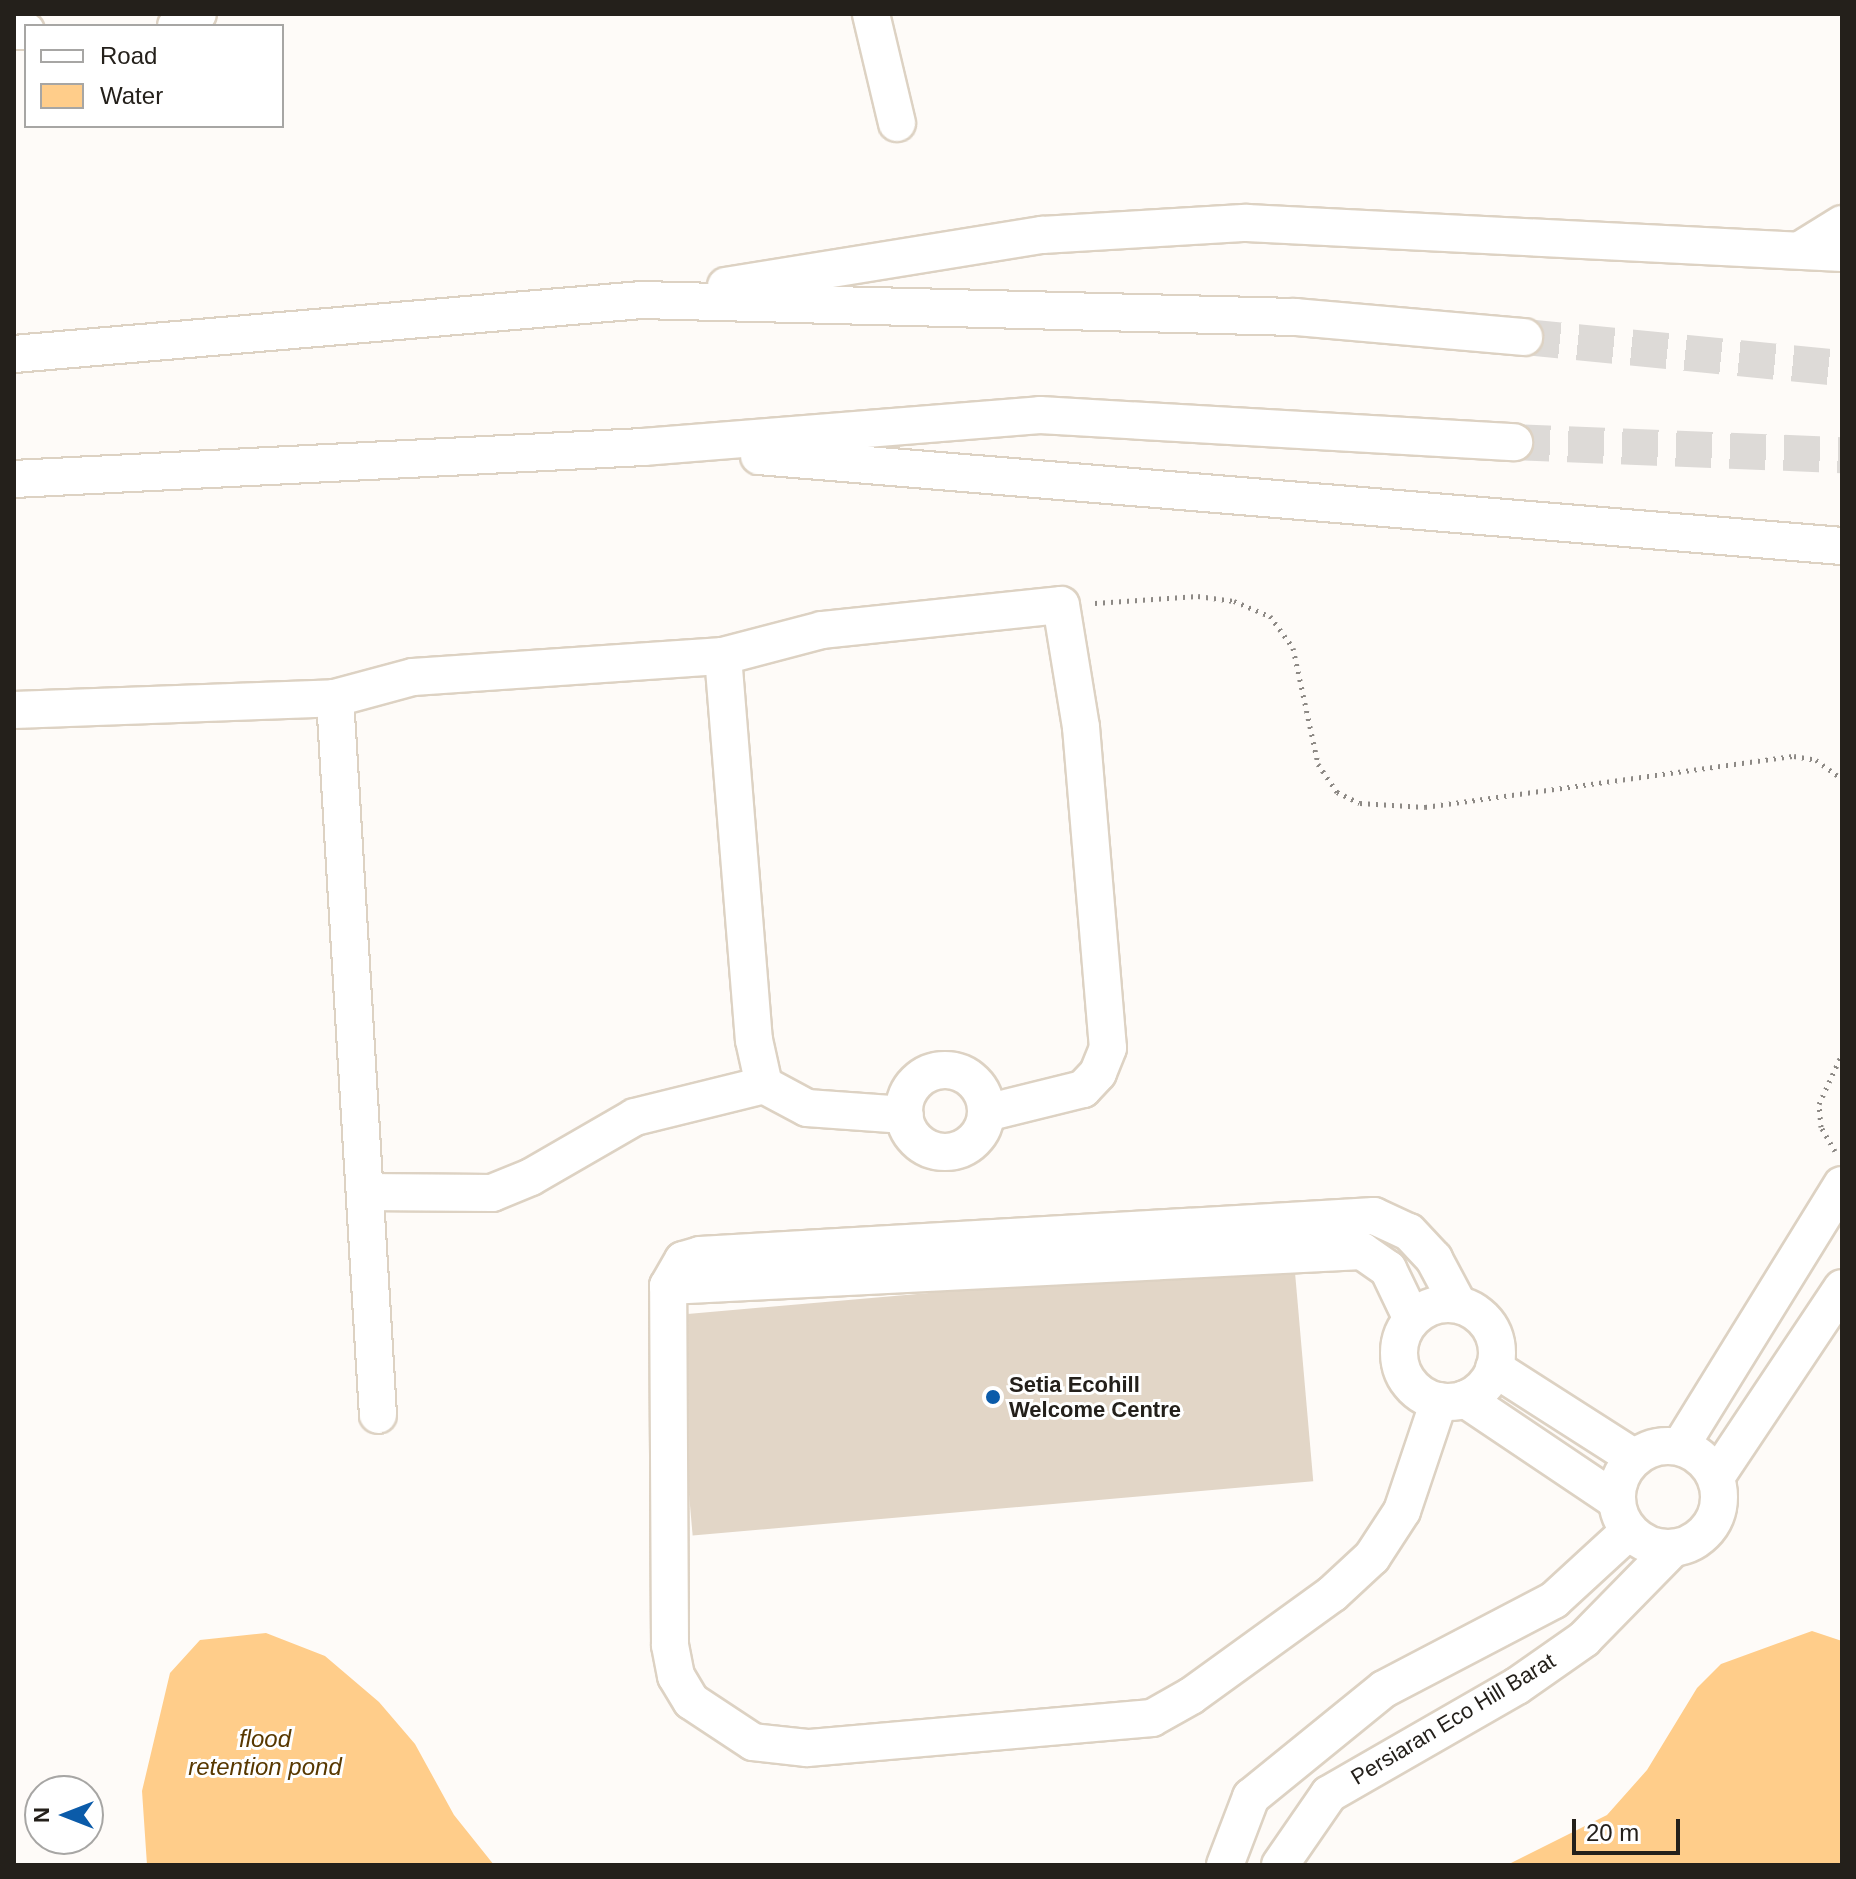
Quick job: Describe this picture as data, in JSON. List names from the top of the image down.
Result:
{
  "streets": {
    "street": ["Persiaran Eco Hill Barat"]
  },
  "water": ["flood retention pond"],
  "places": ["Setia Ecohill Welcome Centre"],
  "legend": ["Road", "Water"],
  "scale_bar": "20 m",
  "north": "left"
}
